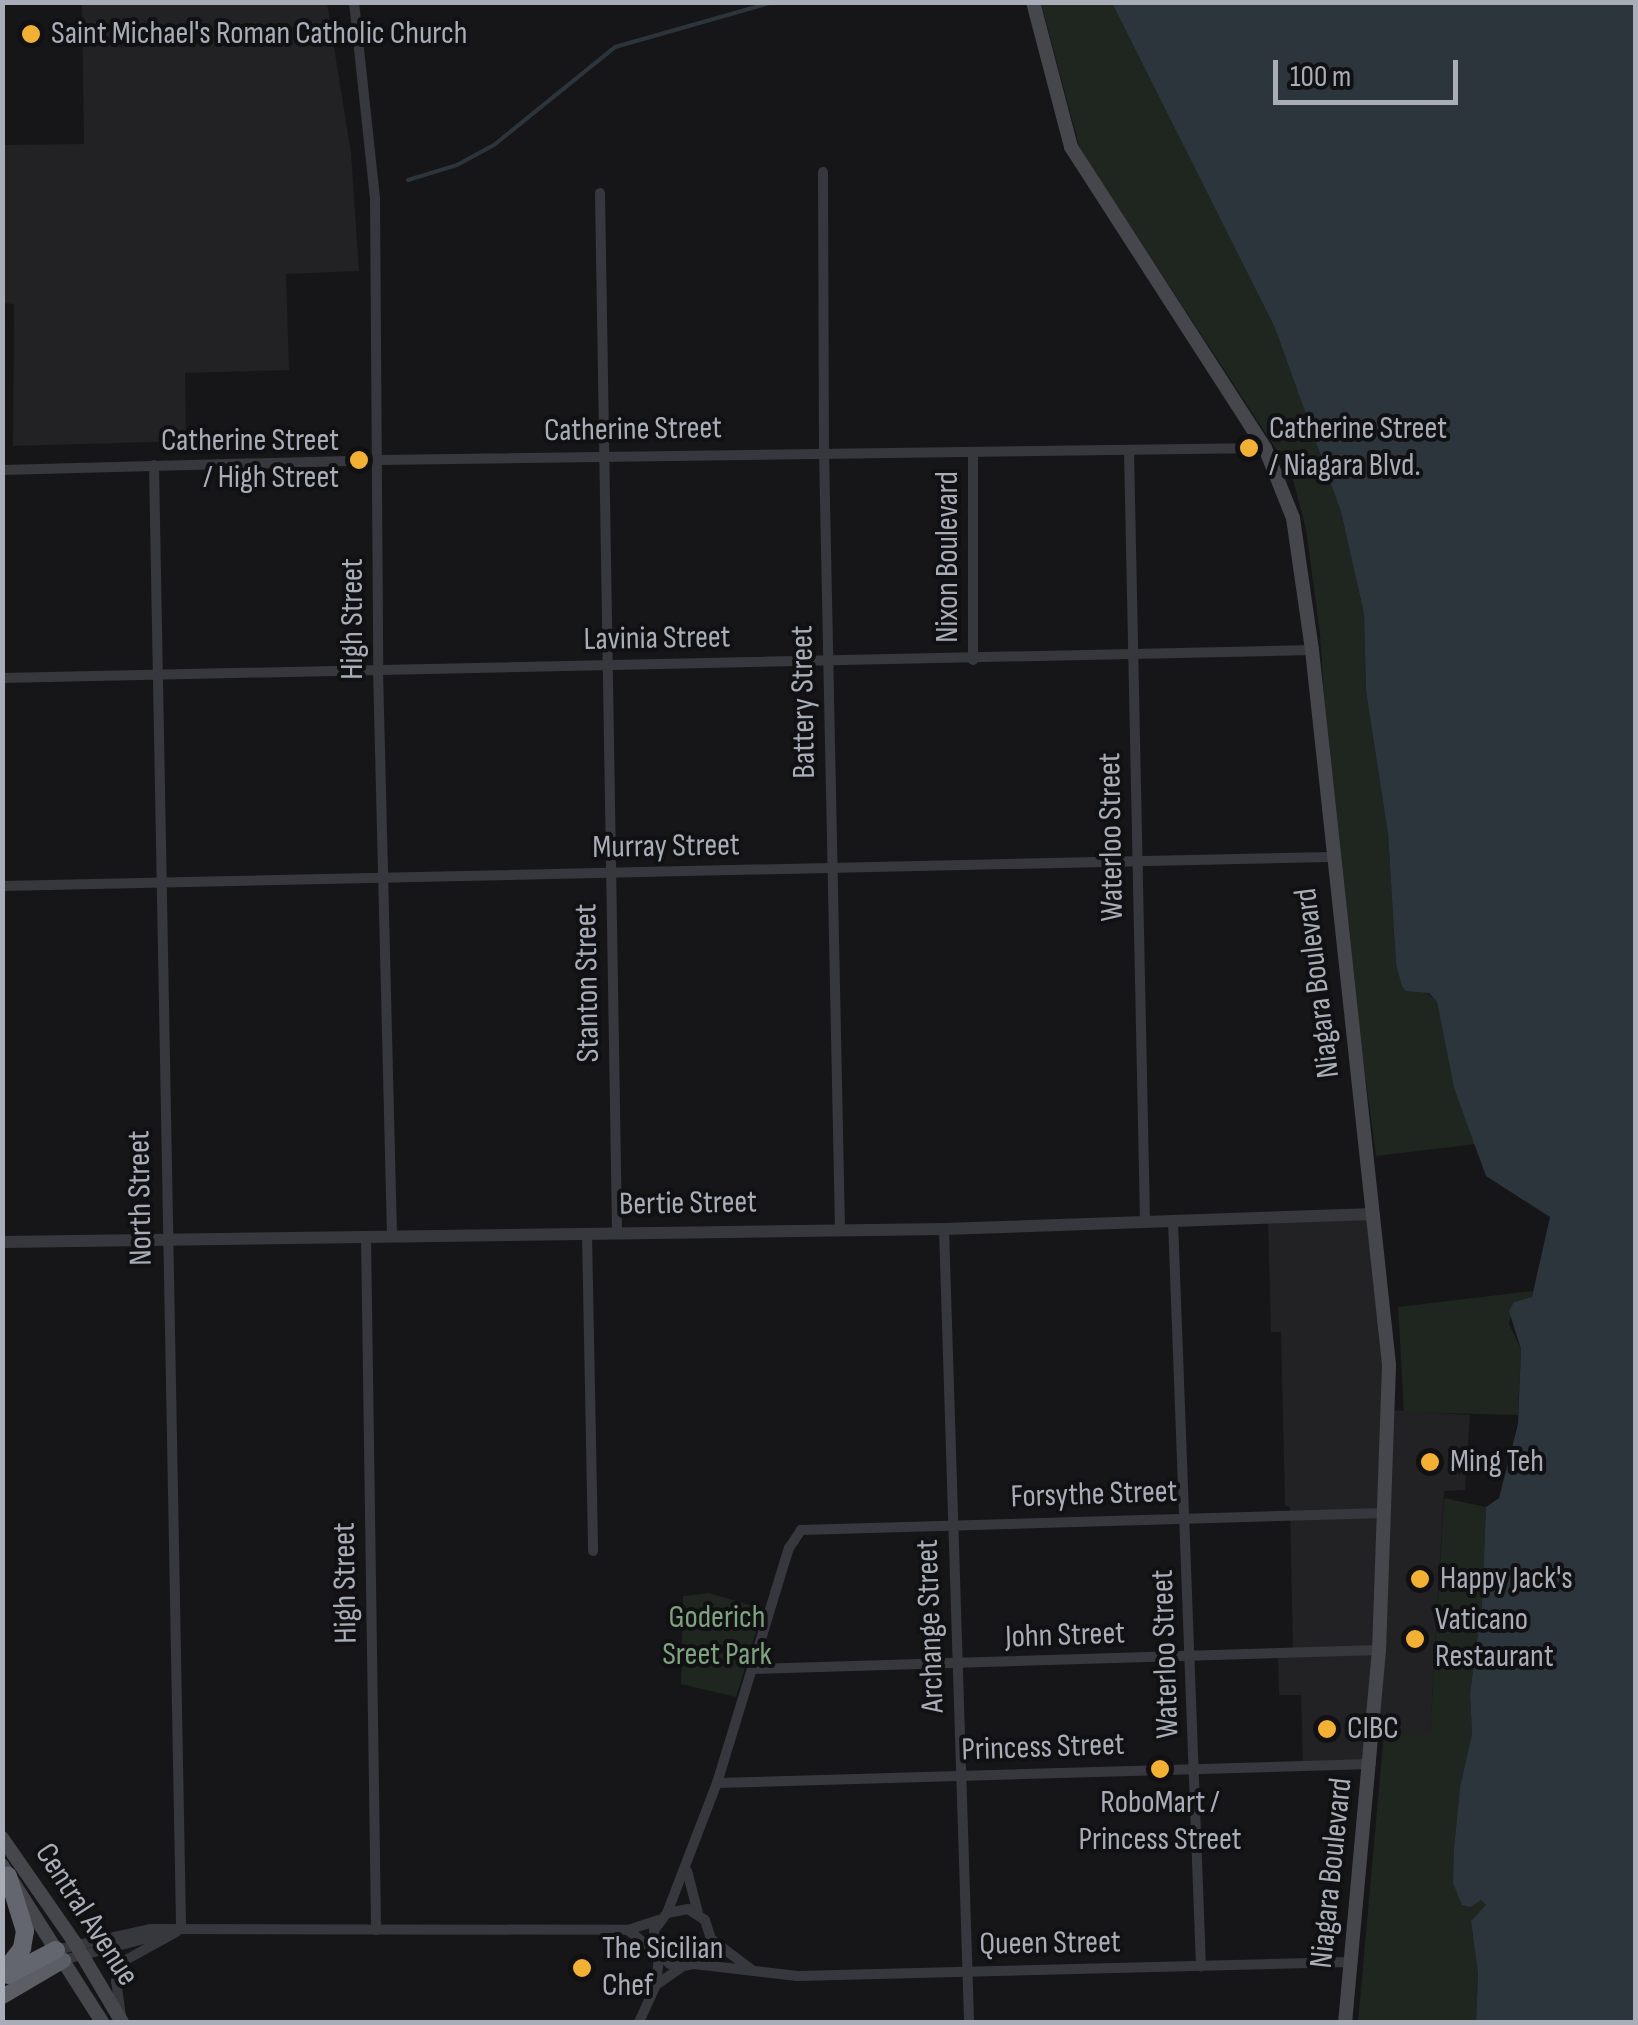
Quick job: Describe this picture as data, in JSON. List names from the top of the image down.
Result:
{
  "streets": {
    "main road": ["Niagara Boulevard", "Central Avenue"],
    "street": [
      "Catherine Street",
      "Nixon Boulevard",
      "High Street",
      "Lavinia Street",
      "Battery Street",
      "Waterloo Street",
      "Murray Street",
      "Stanton Street",
      "North Street",
      "Bertie Street",
      "Forsythe Street",
      "Archange Street",
      "John Street",
      "Princess Street",
      "Queen Street"
    ]
  },
  "crossings": [
    ["Catherine Street", "Nixon Boulevard"],
    ["Catherine Street", "High Street"],
    ["Catherine Street", "Battery Street"],
    ["Catherine Street", "Waterloo Street"],
    ["Catherine Street", "Stanton Street"],
    ["Catherine Street", "Niagara Boulevard"],
    ["Catherine Street", "North Street"],
    ["Nixon Boulevard", "Lavinia Street"],
    ["High Street", "Lavinia Street"],
    ["High Street", "Murray Street"],
    ["High Street", "Bertie Street"],
    ["Lavinia Street", "Battery Street"],
    ["Lavinia Street", "Waterloo Street"],
    ["Lavinia Street", "Stanton Street"],
    ["Lavinia Street", "Niagara Boulevard"],
    ["Lavinia Street", "North Street"],
    ["Battery Street", "Murray Street"],
    ["Battery Street", "Bertie Street"],
    ["Waterloo Street", "Murray Street"],
    ["Waterloo Street", "Bertie Street"],
    ["Waterloo Street", "Forsythe Street"],
    ["Waterloo Street", "John Street"],
    ["Waterloo Street", "Princess Street"],
    ["Waterloo Street", "Queen Street"],
    ["Murray Street", "Stanton Street"],
    ["Murray Street", "Niagara Boulevard"],
    ["Murray Street", "North Street"],
    ["Stanton Street", "Bertie Street"],
    ["Niagara Boulevard", "Bertie Street"],
    ["Niagara Boulevard", "Forsythe Street"],
    ["Niagara Boulevard", "John Street"],
    ["Niagara Boulevard", "Princess Street"],
    ["Niagara Boulevard", "Queen Street"],
    ["North Street", "Bertie Street"],
    ["Bertie Street", "Archange Street"],
    ["Forsythe Street", "Archange Street"],
    ["Forsythe Street", "John Street"],
    ["Archange Street", "John Street"],
    ["Archange Street", "Princess Street"],
    ["Archange Street", "Queen Street"]
  ],
  "parks": ["Goderich Sreet Park"],
  "places": [
    "Saint Michael's Roman Catholic Church",
    "Catherine Street / Niagara Blvd.",
    "Catherine Street / High Street",
    "Ming Teh",
    "Happy Jack's",
    "Vaticano Restaurant",
    "CIBC",
    "RoboMart / Princess Street",
    "The Sicilian Chef"
  ],
  "scale_bar": "100 m"
}
